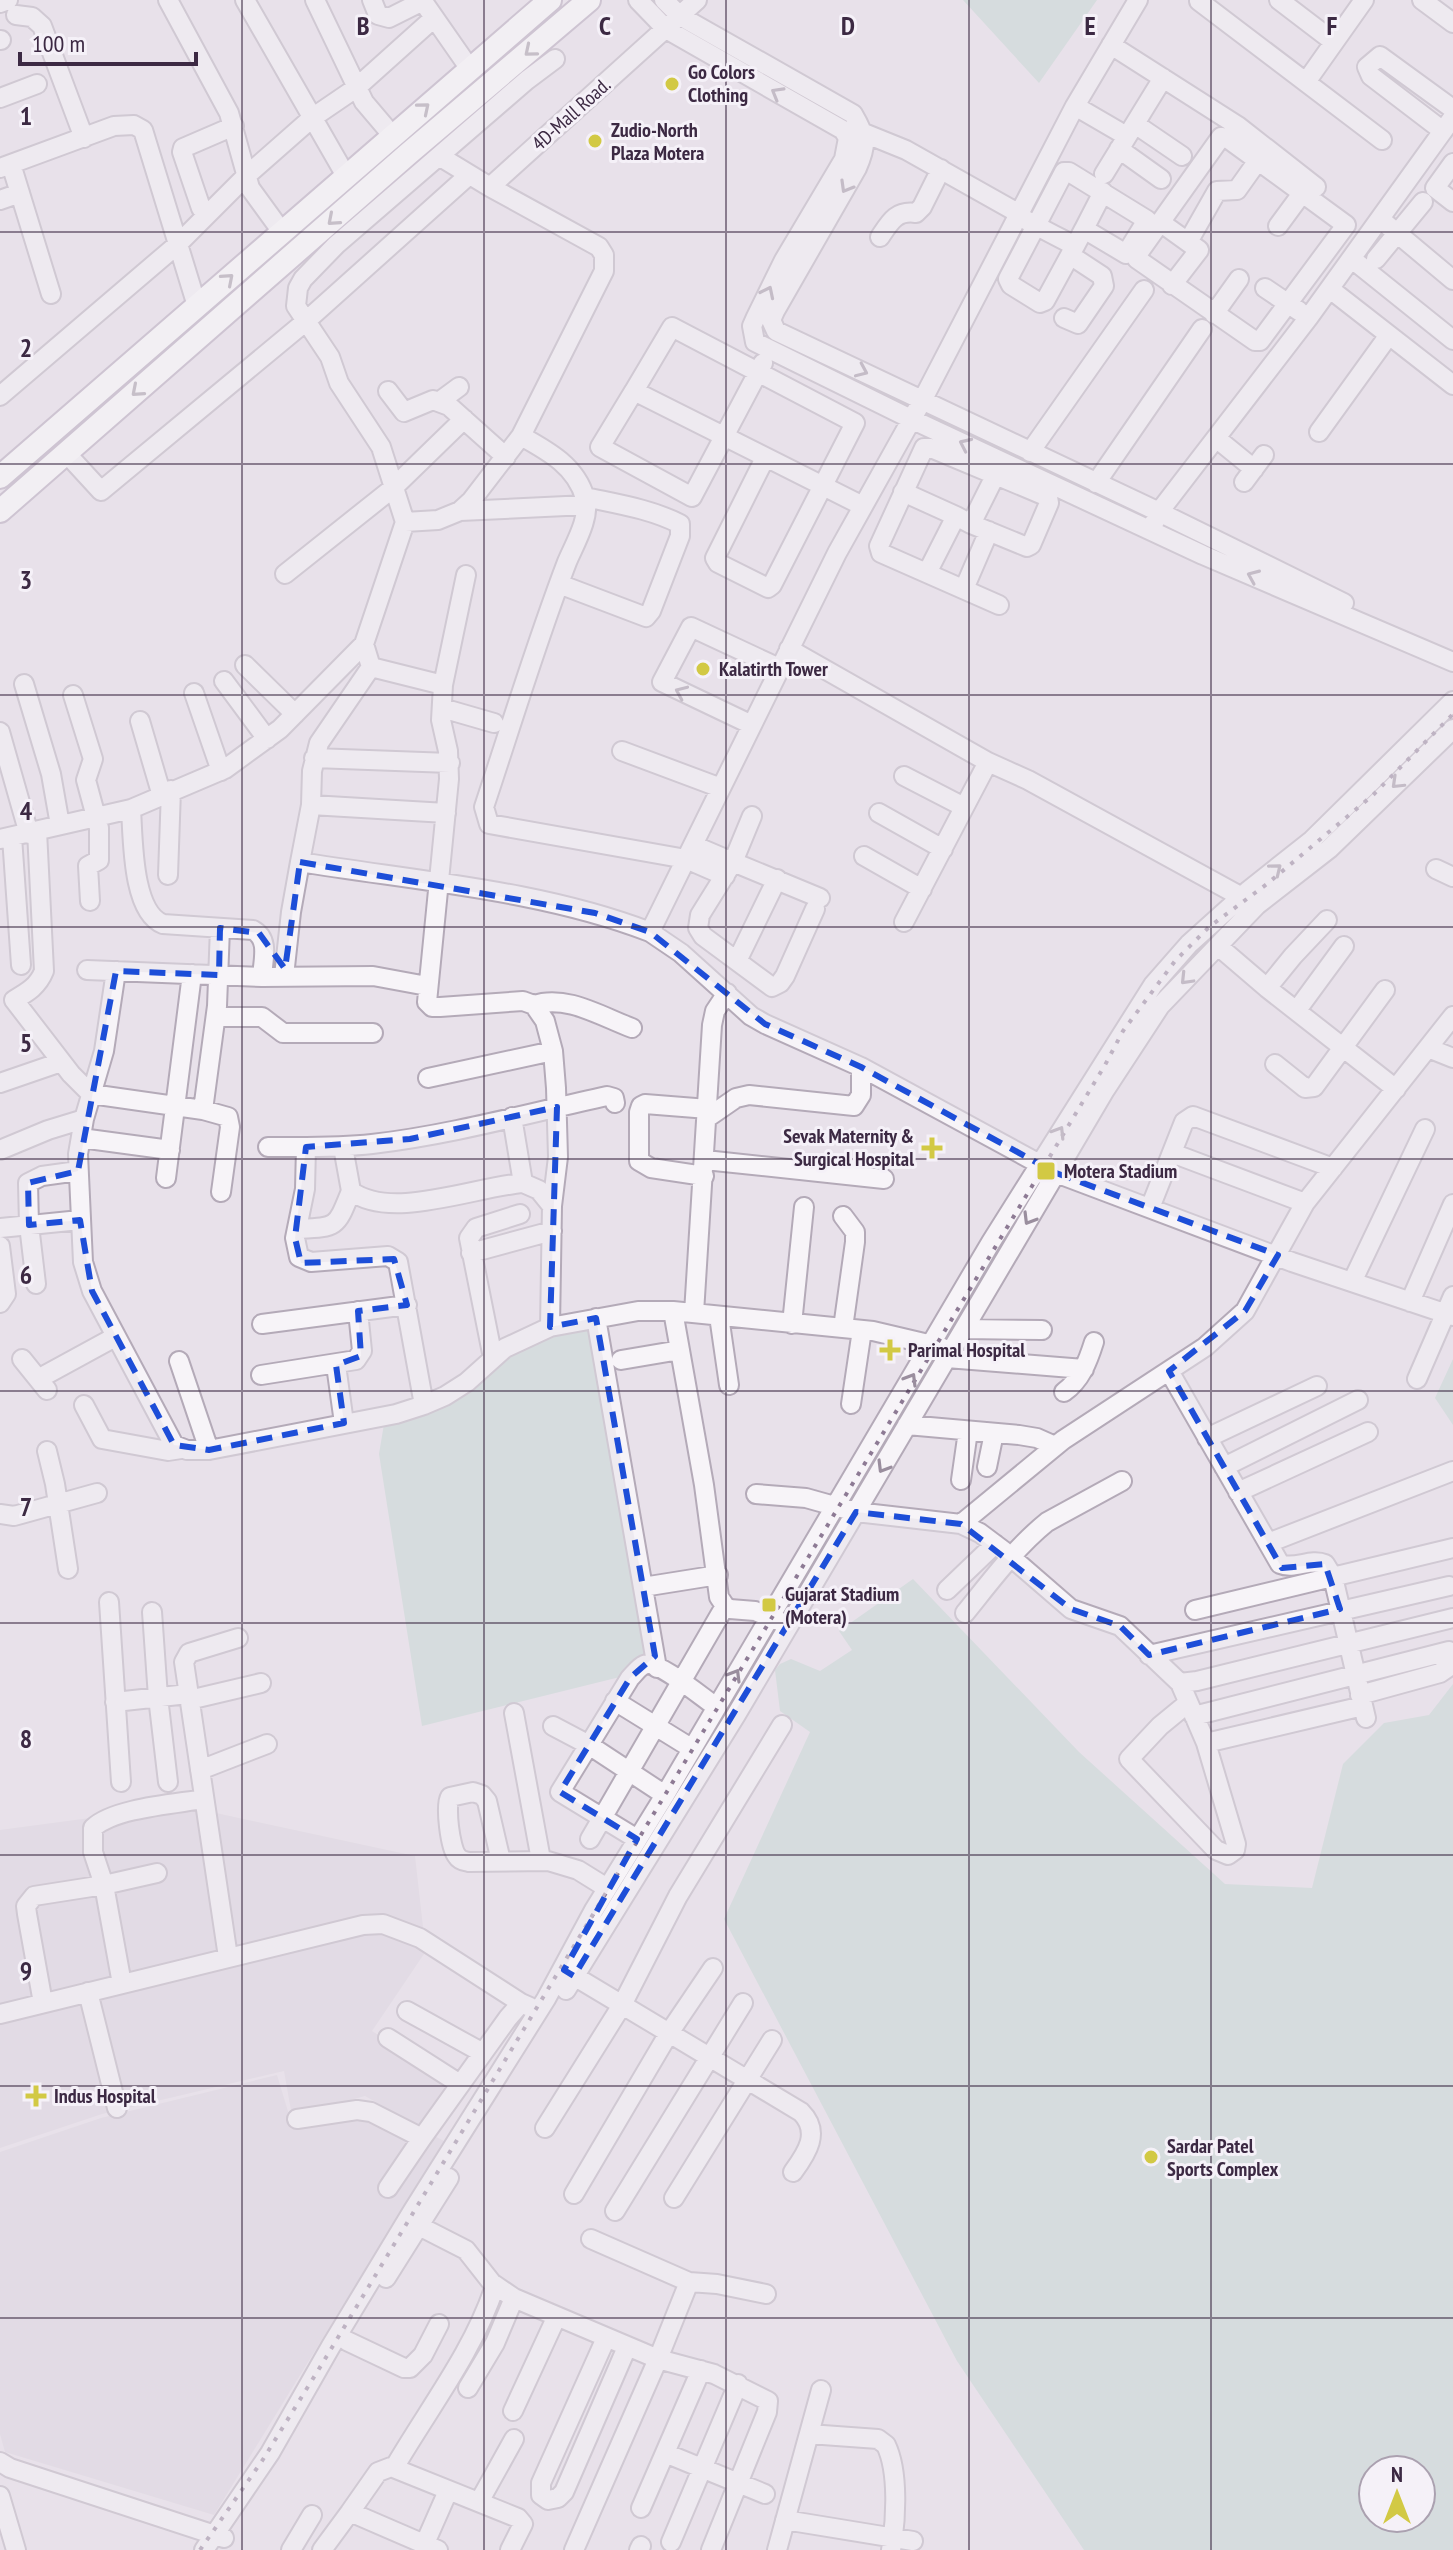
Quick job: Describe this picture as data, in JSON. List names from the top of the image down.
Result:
{
  "streets": {
    "street": ["4D-Mall Road."]
  },
  "places": {
    "other": [
      "Go Colors Clothing",
      "Zudio-North Plaza Motera",
      "Kalatirth Tower",
      "Sardar Patel Sports Complex"
    ],
    "health": ["Sevak Maternity & Surgical Hospital", "Parimal Hospital", "Indus Hospital"],
    "transit": ["Motera Stadium", "Gujarat Stadium (Motera)"]
  },
  "scale_bar": "100 m",
  "north": "top",
  "grid": {
    "columns": [
      "B",
      "C",
      "D",
      "E",
      "F"
    ],
    "rows": [
      "1",
      "2",
      "3",
      "4",
      "5",
      "6",
      "7",
      "8",
      "9"
    ]
  }
}
